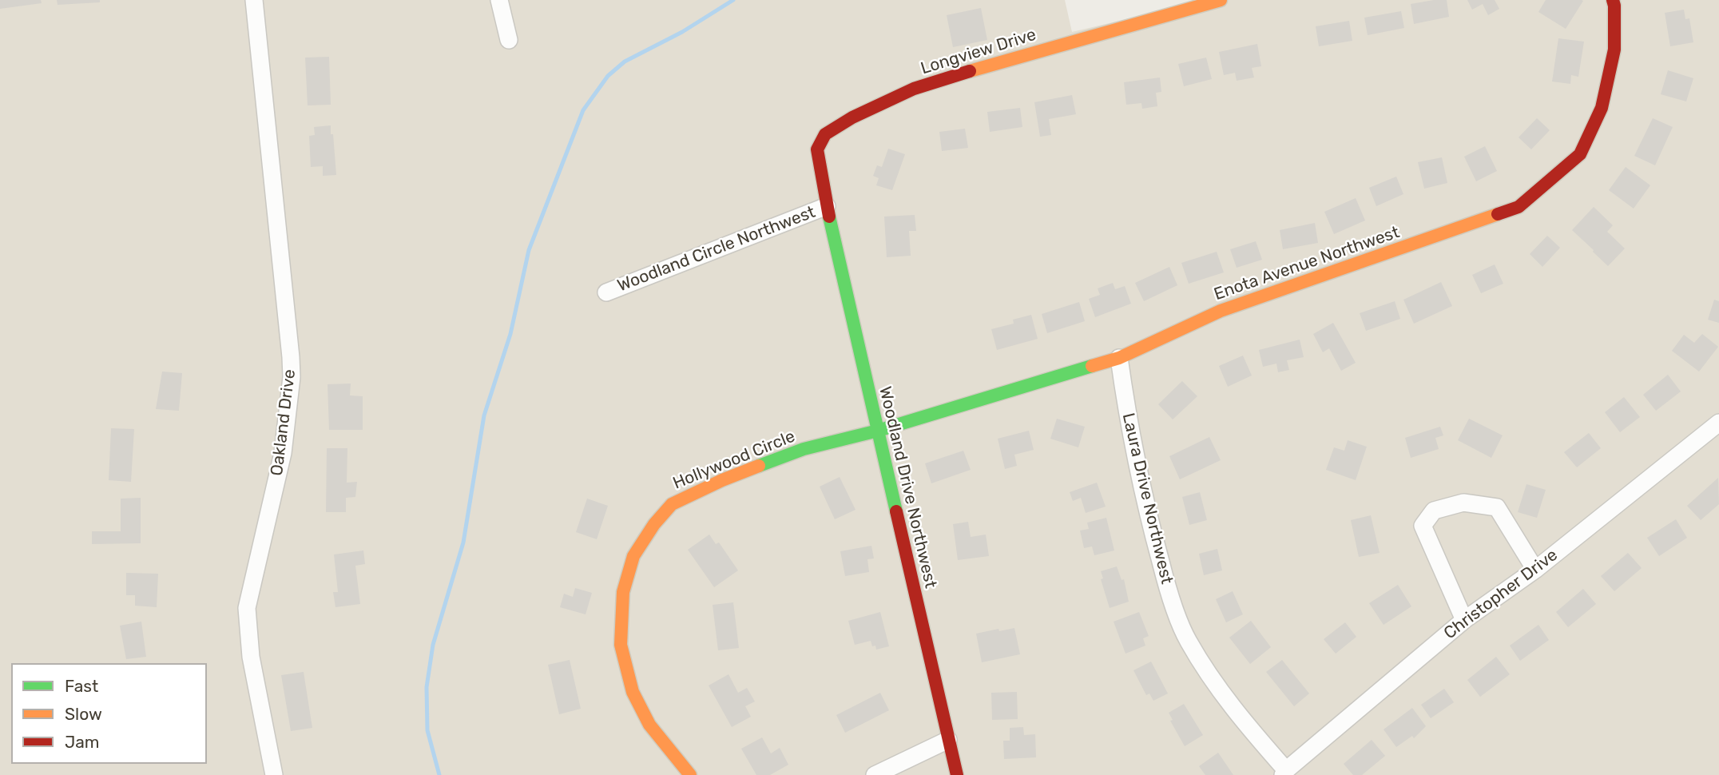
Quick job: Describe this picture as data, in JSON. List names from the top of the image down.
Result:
{
  "streets": {
    "street": [
      "Longview Drive",
      "Woodland Circle Northwest",
      "Enota Avenue Northwest",
      "Oakland Drive",
      "Hollywood Circle",
      "Woodland Drive Northwest",
      "Laura Drive Northwest",
      "Christopher Drive"
    ]
  },
  "crossings": [
    ["Longview Drive", "Woodland Circle Northwest"],
    ["Longview Drive", "Woodland Drive Northwest"],
    ["Woodland Circle Northwest", "Woodland Drive Northwest"],
    ["Enota Avenue Northwest", "Hollywood Circle"],
    ["Enota Avenue Northwest", "Woodland Drive Northwest"],
    ["Enota Avenue Northwest", "Laura Drive Northwest"],
    ["Hollywood Circle", "Woodland Drive Northwest"],
    ["Laura Drive Northwest", "Christopher Drive"]
  ],
  "legend": ["Fast", "Slow", "Jam"]
}
